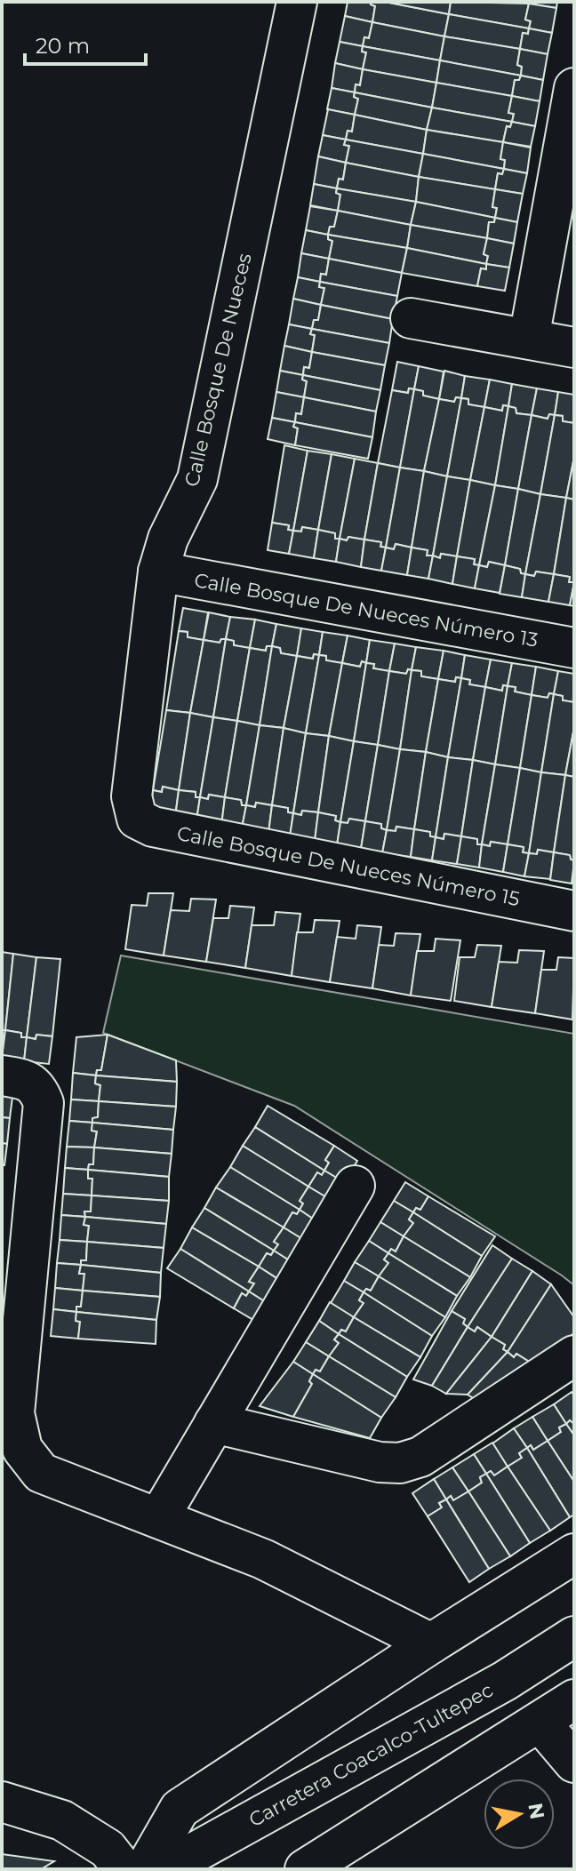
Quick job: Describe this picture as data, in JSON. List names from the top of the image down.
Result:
{
  "streets": {
    "street": [
      "Calle Bosque De Nueces",
      "Calle Bosque De Nueces Número 13",
      "Calle Bosque De Nueces Número 15",
      "Carretera Coacalco-Tultepec"
    ]
  },
  "crossings": [
    ["Calle Bosque De Nueces", "Calle Bosque De Nueces Número 13"],
    ["Calle Bosque De Nueces", "Calle Bosque De Nueces Número 15"]
  ],
  "scale_bar": "20 m",
  "north": "right"
}
